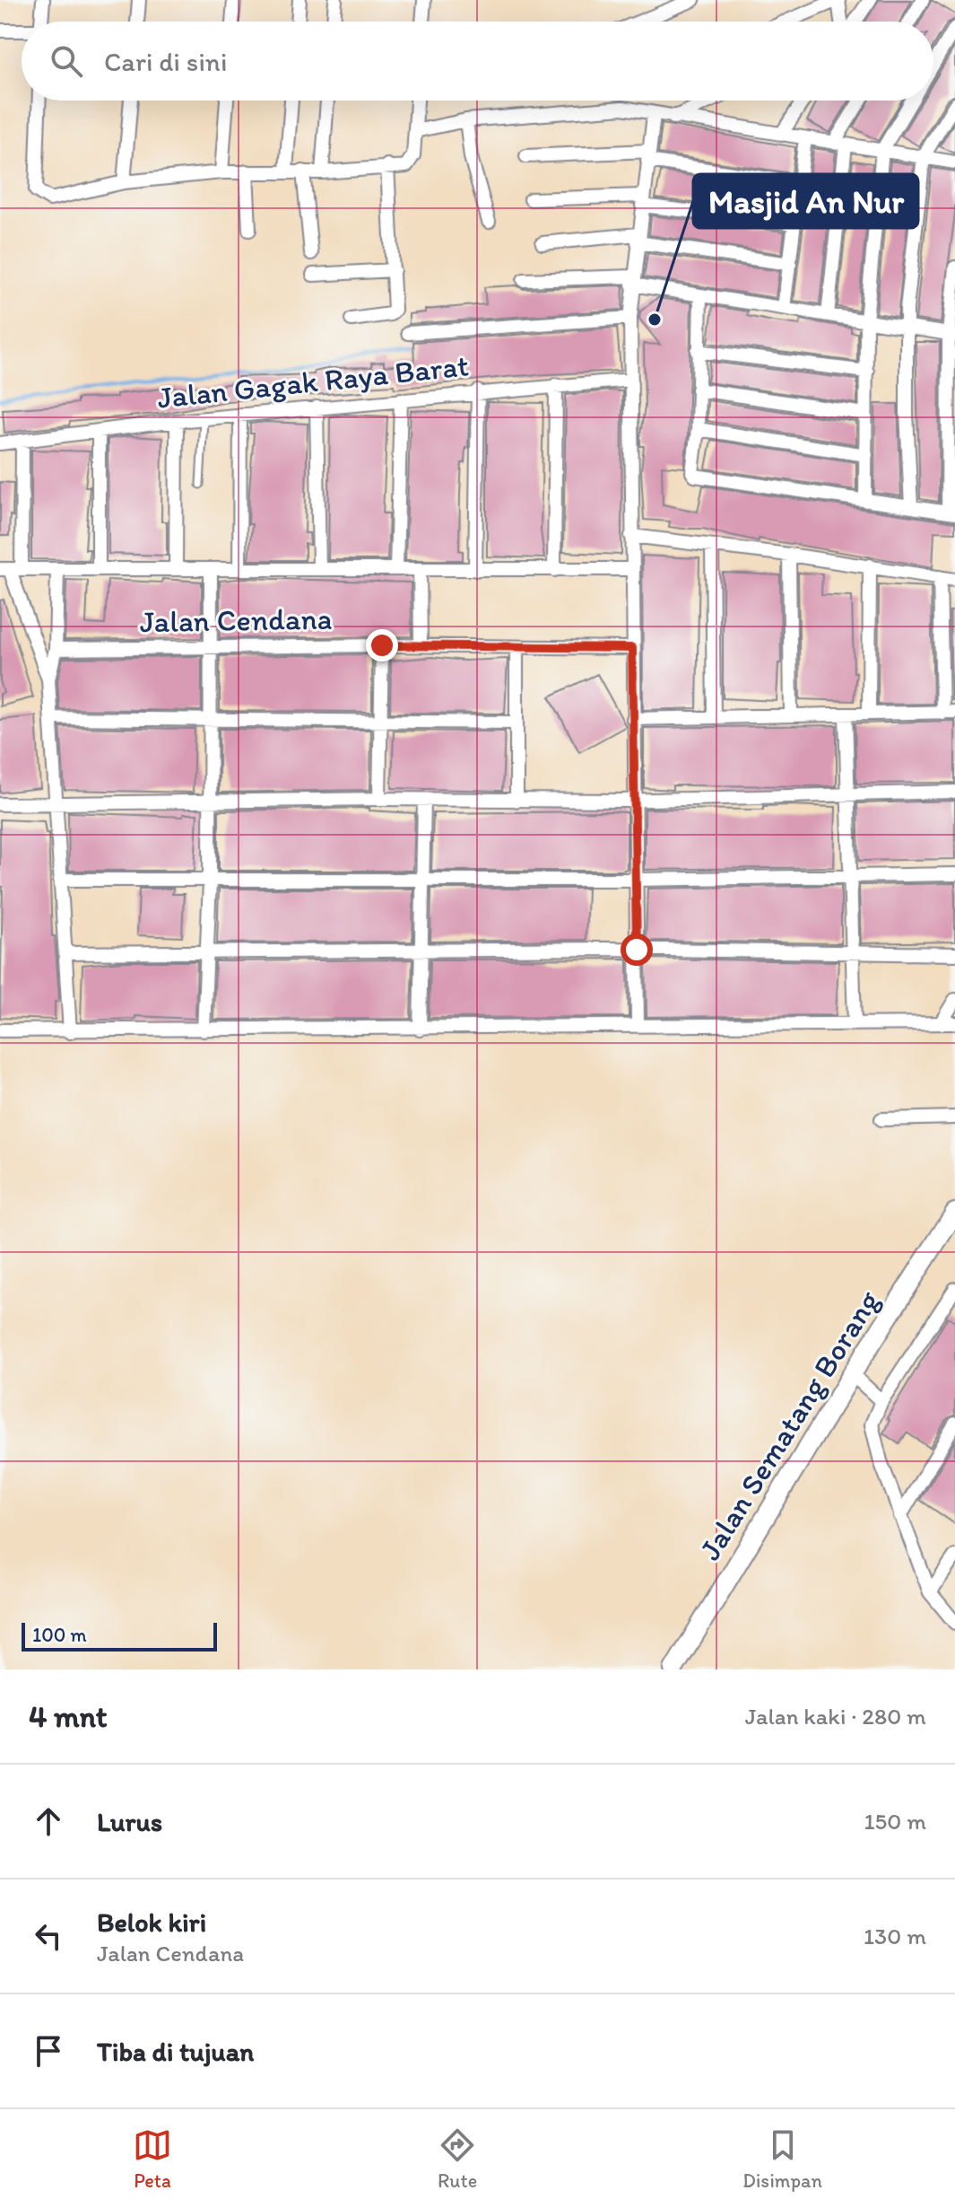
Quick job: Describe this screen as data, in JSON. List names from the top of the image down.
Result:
{
  "streets": {
    "street": ["Jalan Gagak Raya Barat", "Jalan Cendana", "Jalan Sematang Borang"]
  },
  "places": ["Masjid An Nur"],
  "scale_bar": "100 m",
  "page": {
    "search": "Cari di sini",
    "scale": "100 m",
    "heading": ["4 mnt", "Jalan kaki · 280 m"],
    "list": [
      ["Lurus", "150 m"],
      ["Belok kiri", "Jalan Cendana", "130 m"],
      "Tiba di tujuan"
    ],
    "nav": ["Peta", "Rute", "Disimpan"]
  }
}
